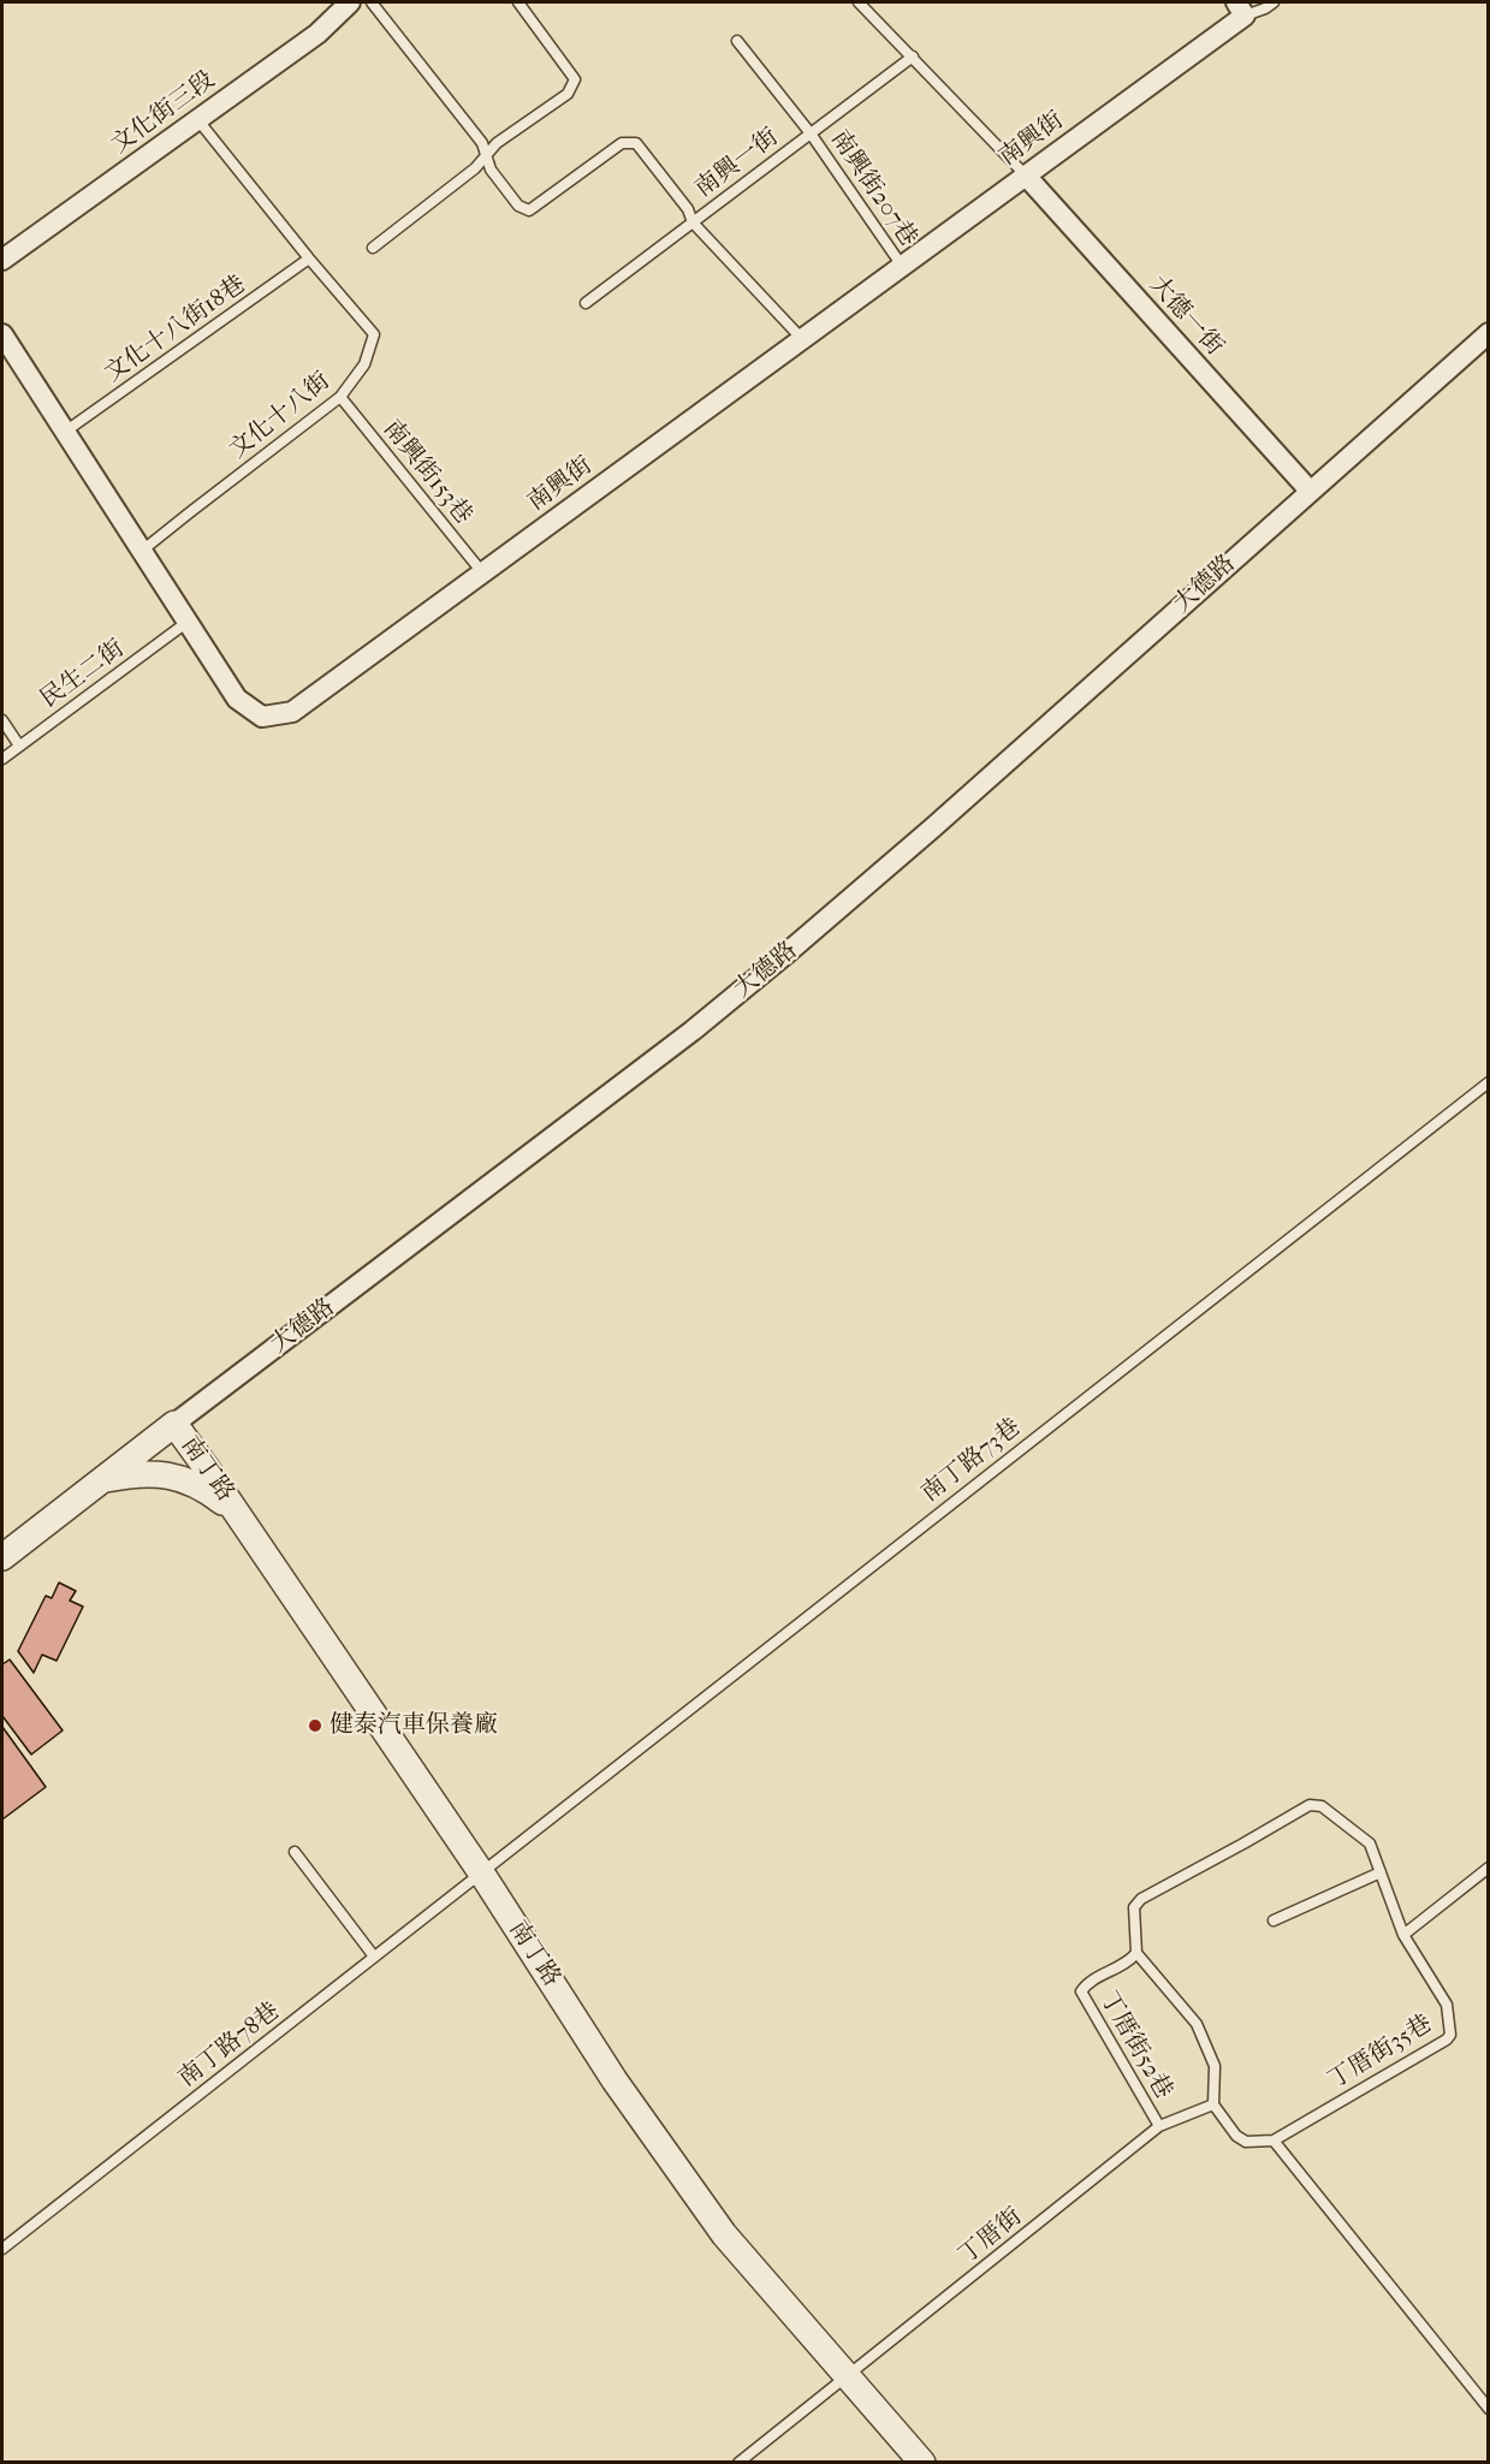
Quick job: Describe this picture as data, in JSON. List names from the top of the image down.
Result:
{
  "streets": {
    "street": [
      "文化街三段",
      "南興街",
      "大德一街",
      "大德路",
      "南丁路"
    ],
    "lane": [
      "南興一街",
      "南興街207巷",
      "文化十八街18巷",
      "文化十八街",
      "南興街153巷",
      "民生二街",
      "南丁路73巷",
      "南丁路78巷",
      "丁厝街52巷",
      "丁厝街35巷",
      "丁厝街"
    ]
  },
  "crossings": [
    ["文化街三段", "文化十八街"],
    ["南興街", "南興街207巷"],
    ["南興街", "大德一街"],
    ["南興街", "文化十八街18巷"],
    ["南興街", "文化十八街"],
    ["南興街", "南興街153巷"],
    ["南興街", "民生二街"],
    ["南興一街", "南興街207巷"],
    ["大德一街", "大德路"],
    ["文化十八街18巷", "文化十八街"],
    ["文化十八街", "南興街153巷"],
    ["大德路", "南丁路"],
    ["南丁路73巷", "南丁路"],
    ["南丁路73巷", "南丁路78巷"],
    ["南丁路", "南丁路78巷"],
    ["南丁路", "丁厝街"],
    ["丁厝街52巷", "丁厝街"]
  ],
  "places": ["健泰汽車保養廠"]
}
